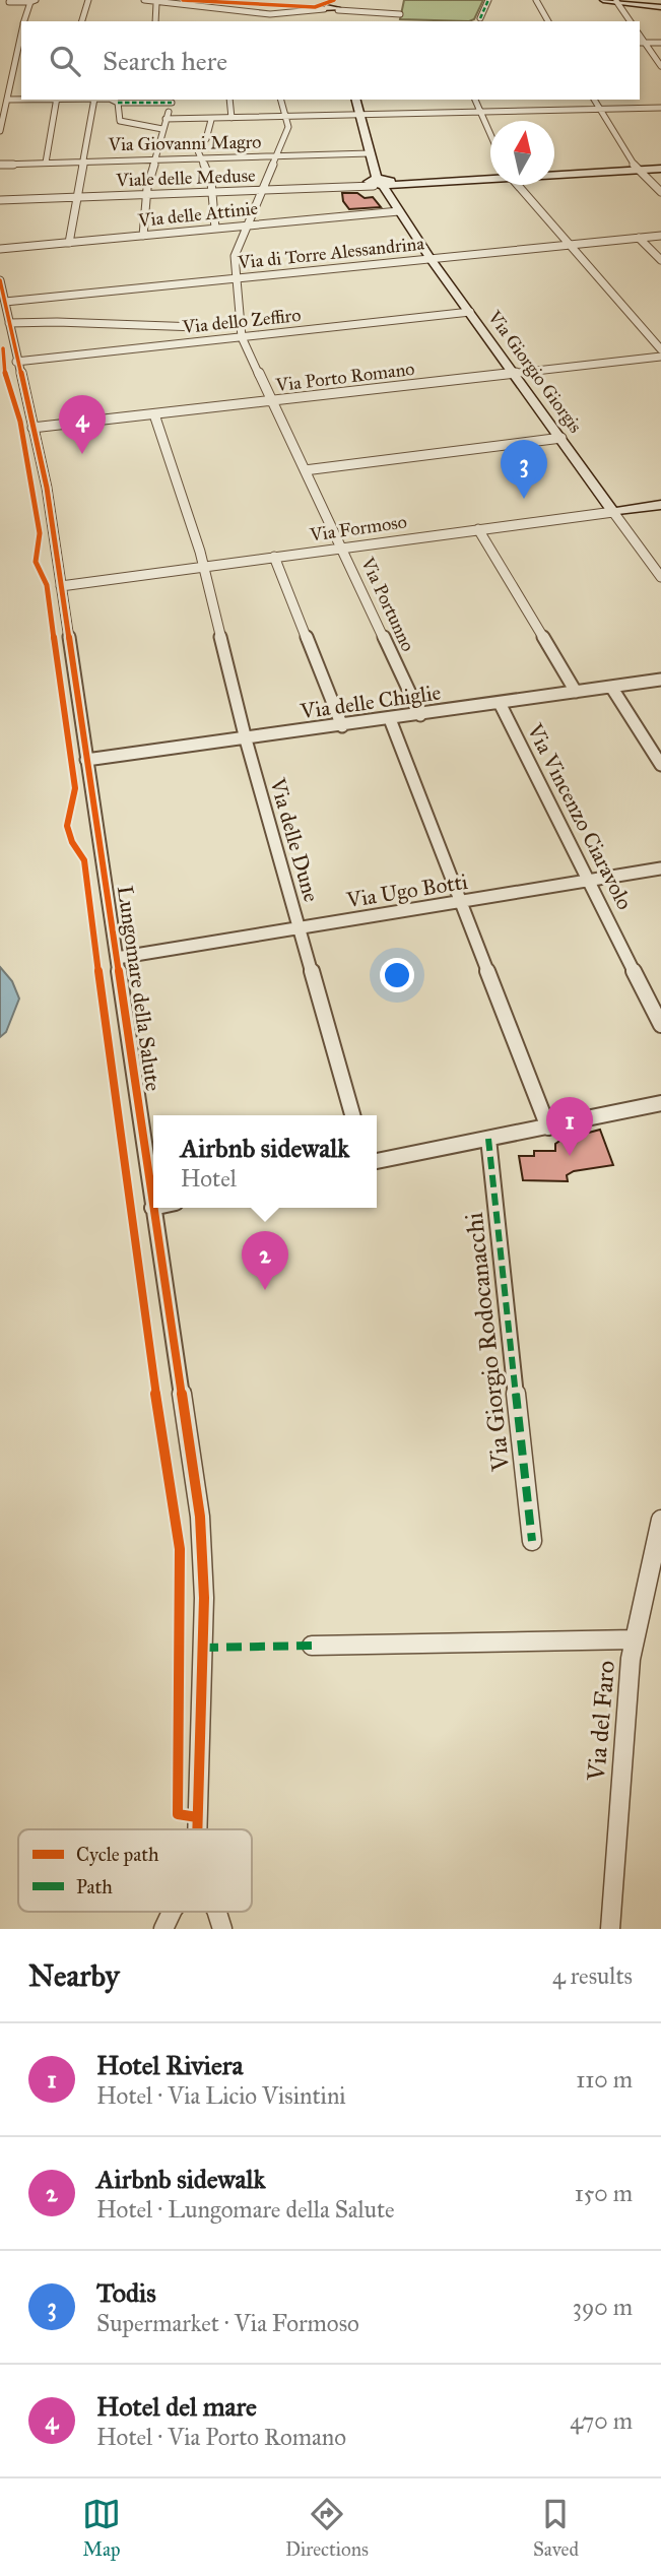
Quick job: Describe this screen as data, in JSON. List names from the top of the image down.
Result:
{
  "streets": {
    "street": [
      "Via Giovanni Magro",
      "Viale delle Meduse",
      "Via delle Attinie",
      "Via di Torre Alessandrina",
      "Via dello Zeffiro",
      "Via Giorgio Giorgis",
      "Via Porto Romano",
      "Via Formoso",
      "Via Portunno",
      "Via delle Chiglie",
      "Via Vincenzo Ciaravolo",
      "Via delle Dune",
      "Via Ugo Botti",
      "Lungomare della Salute",
      "Via Giorgio Rodocanacchi",
      "Via del Faro"
    ]
  },
  "crossings": [
    ["Via Giovanni Magro", "Via Giorgio Giorgis"],
    ["Via Giovanni Magro", "Via Portunno"],
    ["Viale delle Meduse", "Via Giorgio Giorgis"],
    ["Viale delle Meduse", "Via Portunno"],
    ["Via delle Attinie", "Via Giorgio Giorgis"],
    ["Via delle Attinie", "Via Portunno"],
    ["Via di Torre Alessandrina", "Via Giorgio Giorgis"],
    ["Via di Torre Alessandrina", "Via Portunno"],
    ["Via di Torre Alessandrina", "Lungomare della Salute"],
    ["Via dello Zeffiro", "Via Giorgio Giorgis"],
    ["Via dello Zeffiro", "Via Portunno"],
    ["Via dello Zeffiro", "Lungomare della Salute"],
    ["Via Giorgio Giorgis", "Via Porto Romano"],
    ["Via Giorgio Giorgis", "Via Formoso"],
    ["Via Porto Romano", "Via Portunno"],
    ["Via Porto Romano", "Via delle Dune"],
    ["Via Porto Romano", "Lungomare della Salute"],
    ["Via Formoso", "Via Portunno"],
    ["Via Formoso", "Via delle Dune"],
    ["Via Formoso", "Lungomare della Salute"],
    ["Via Portunno", "Via delle Chiglie"],
    ["Via delle Chiglie", "Via Vincenzo Ciaravolo"],
    ["Via delle Chiglie", "Via delle Dune"],
    ["Via delle Chiglie", "Lungomare della Salute"],
    ["Via Vincenzo Ciaravolo", "Via Ugo Botti"],
    ["Via delle Dune", "Via Ugo Botti"],
    ["Via Ugo Botti", "Lungomare della Salute"]
  ],
  "legend": ["Cycle path", "Path"],
  "north": "top",
  "page": {
    "search": "Search here",
    "pins": [
      "4",
      "3",
      "1",
      "2"
    ],
    "popup": ["Airbnb sidewalk", "Hotel"],
    "heading": ["Nearby", "4 results"],
    "list": [
      {
        "mark": "1",
        "name": "Hotel Riviera",
        "note": "Hotel · Via Licio Visintini",
        "value": "110 m"
      },
      {
        "mark": "2",
        "name": "Airbnb sidewalk",
        "note": "Hotel · Lungomare della Salute",
        "value": "150 m"
      },
      {
        "mark": "3",
        "name": "Todis",
        "note": "Supermarket · Via Formoso",
        "value": "390 m"
      },
      {
        "mark": "4",
        "name": "Hotel del mare",
        "note": "Hotel · Via Porto Romano",
        "value": "470 m"
      }
    ],
    "nav": ["Map", "Directions", "Saved"]
  }
}
